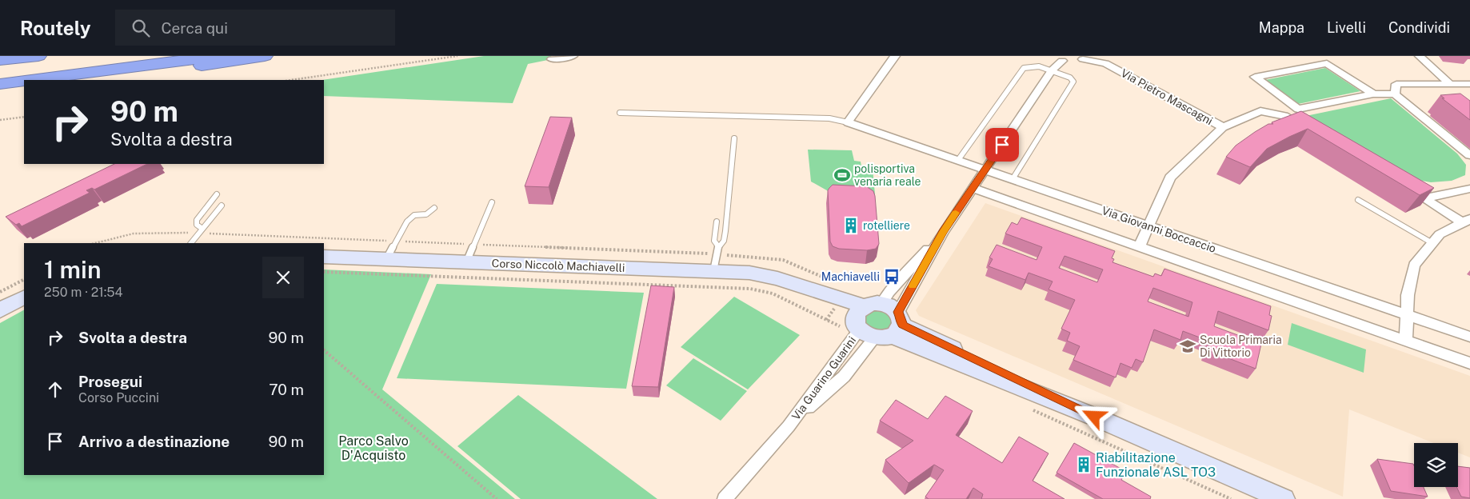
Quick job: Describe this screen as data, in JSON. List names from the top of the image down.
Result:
{
  "streets": {
    "street": [
      "Via Pietro Mascagni",
      "Via Giovanni Boccaccio",
      "Corso Niccolò Machiavelli",
      "Via Guarino Guarini"
    ]
  },
  "crossings": [
    ["Via Pietro Mascagni", "Via Giovanni Boccaccio"],
    ["Corso Niccolò Machiavelli", "Via Guarino Guarini"]
  ],
  "parks": ["Parco Salvo D'Acquisto"],
  "places": {
    "sports": ["polisportiva venaria reale"],
    "building": ["rotelliere", "Riabilitazione Funzionale ASL TO3"],
    "bus stop": ["Machiavelli"],
    "school or university": ["Scuola Primaria Di Vittorio"]
  },
  "page": {
    "header": "Routely",
    "search": "Cerca qui",
    "nav": ["Mappa", "Livelli", "Condividi"],
    "turn": ["90 m", "Svolta a destra"],
    "heading": ["1 min", "250 m · 21:54"],
    "list": [
      {
        "name": "Svolta a destra",
        "value": "90 m"
      },
      {
        "name": "Prosegui",
        "note": "Corso Puccini",
        "value": "70 m"
      },
      {
        "name": "Arrivo a destinazione",
        "value": "90 m"
      }
    ]
  }
}
